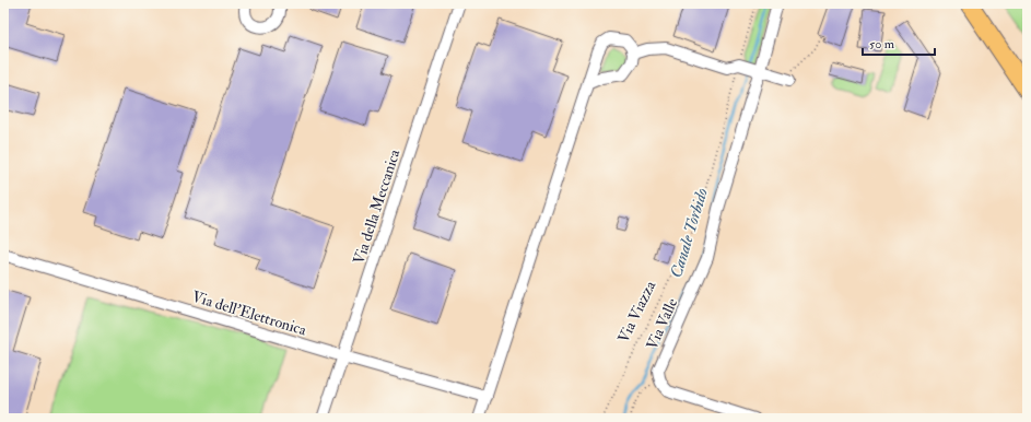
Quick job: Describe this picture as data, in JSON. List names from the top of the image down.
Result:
{
  "streets": {
    "street": ["Via della Meccanica", "Via dell'Elettronica", "Via Valle"],
    "path": ["Via Viazza"]
  },
  "crossings": [
    ["Via della Meccanica", "Via dell'Elettronica"]
  ],
  "water": ["Canale Torbido"],
  "scale_bar": "50 m"
}
